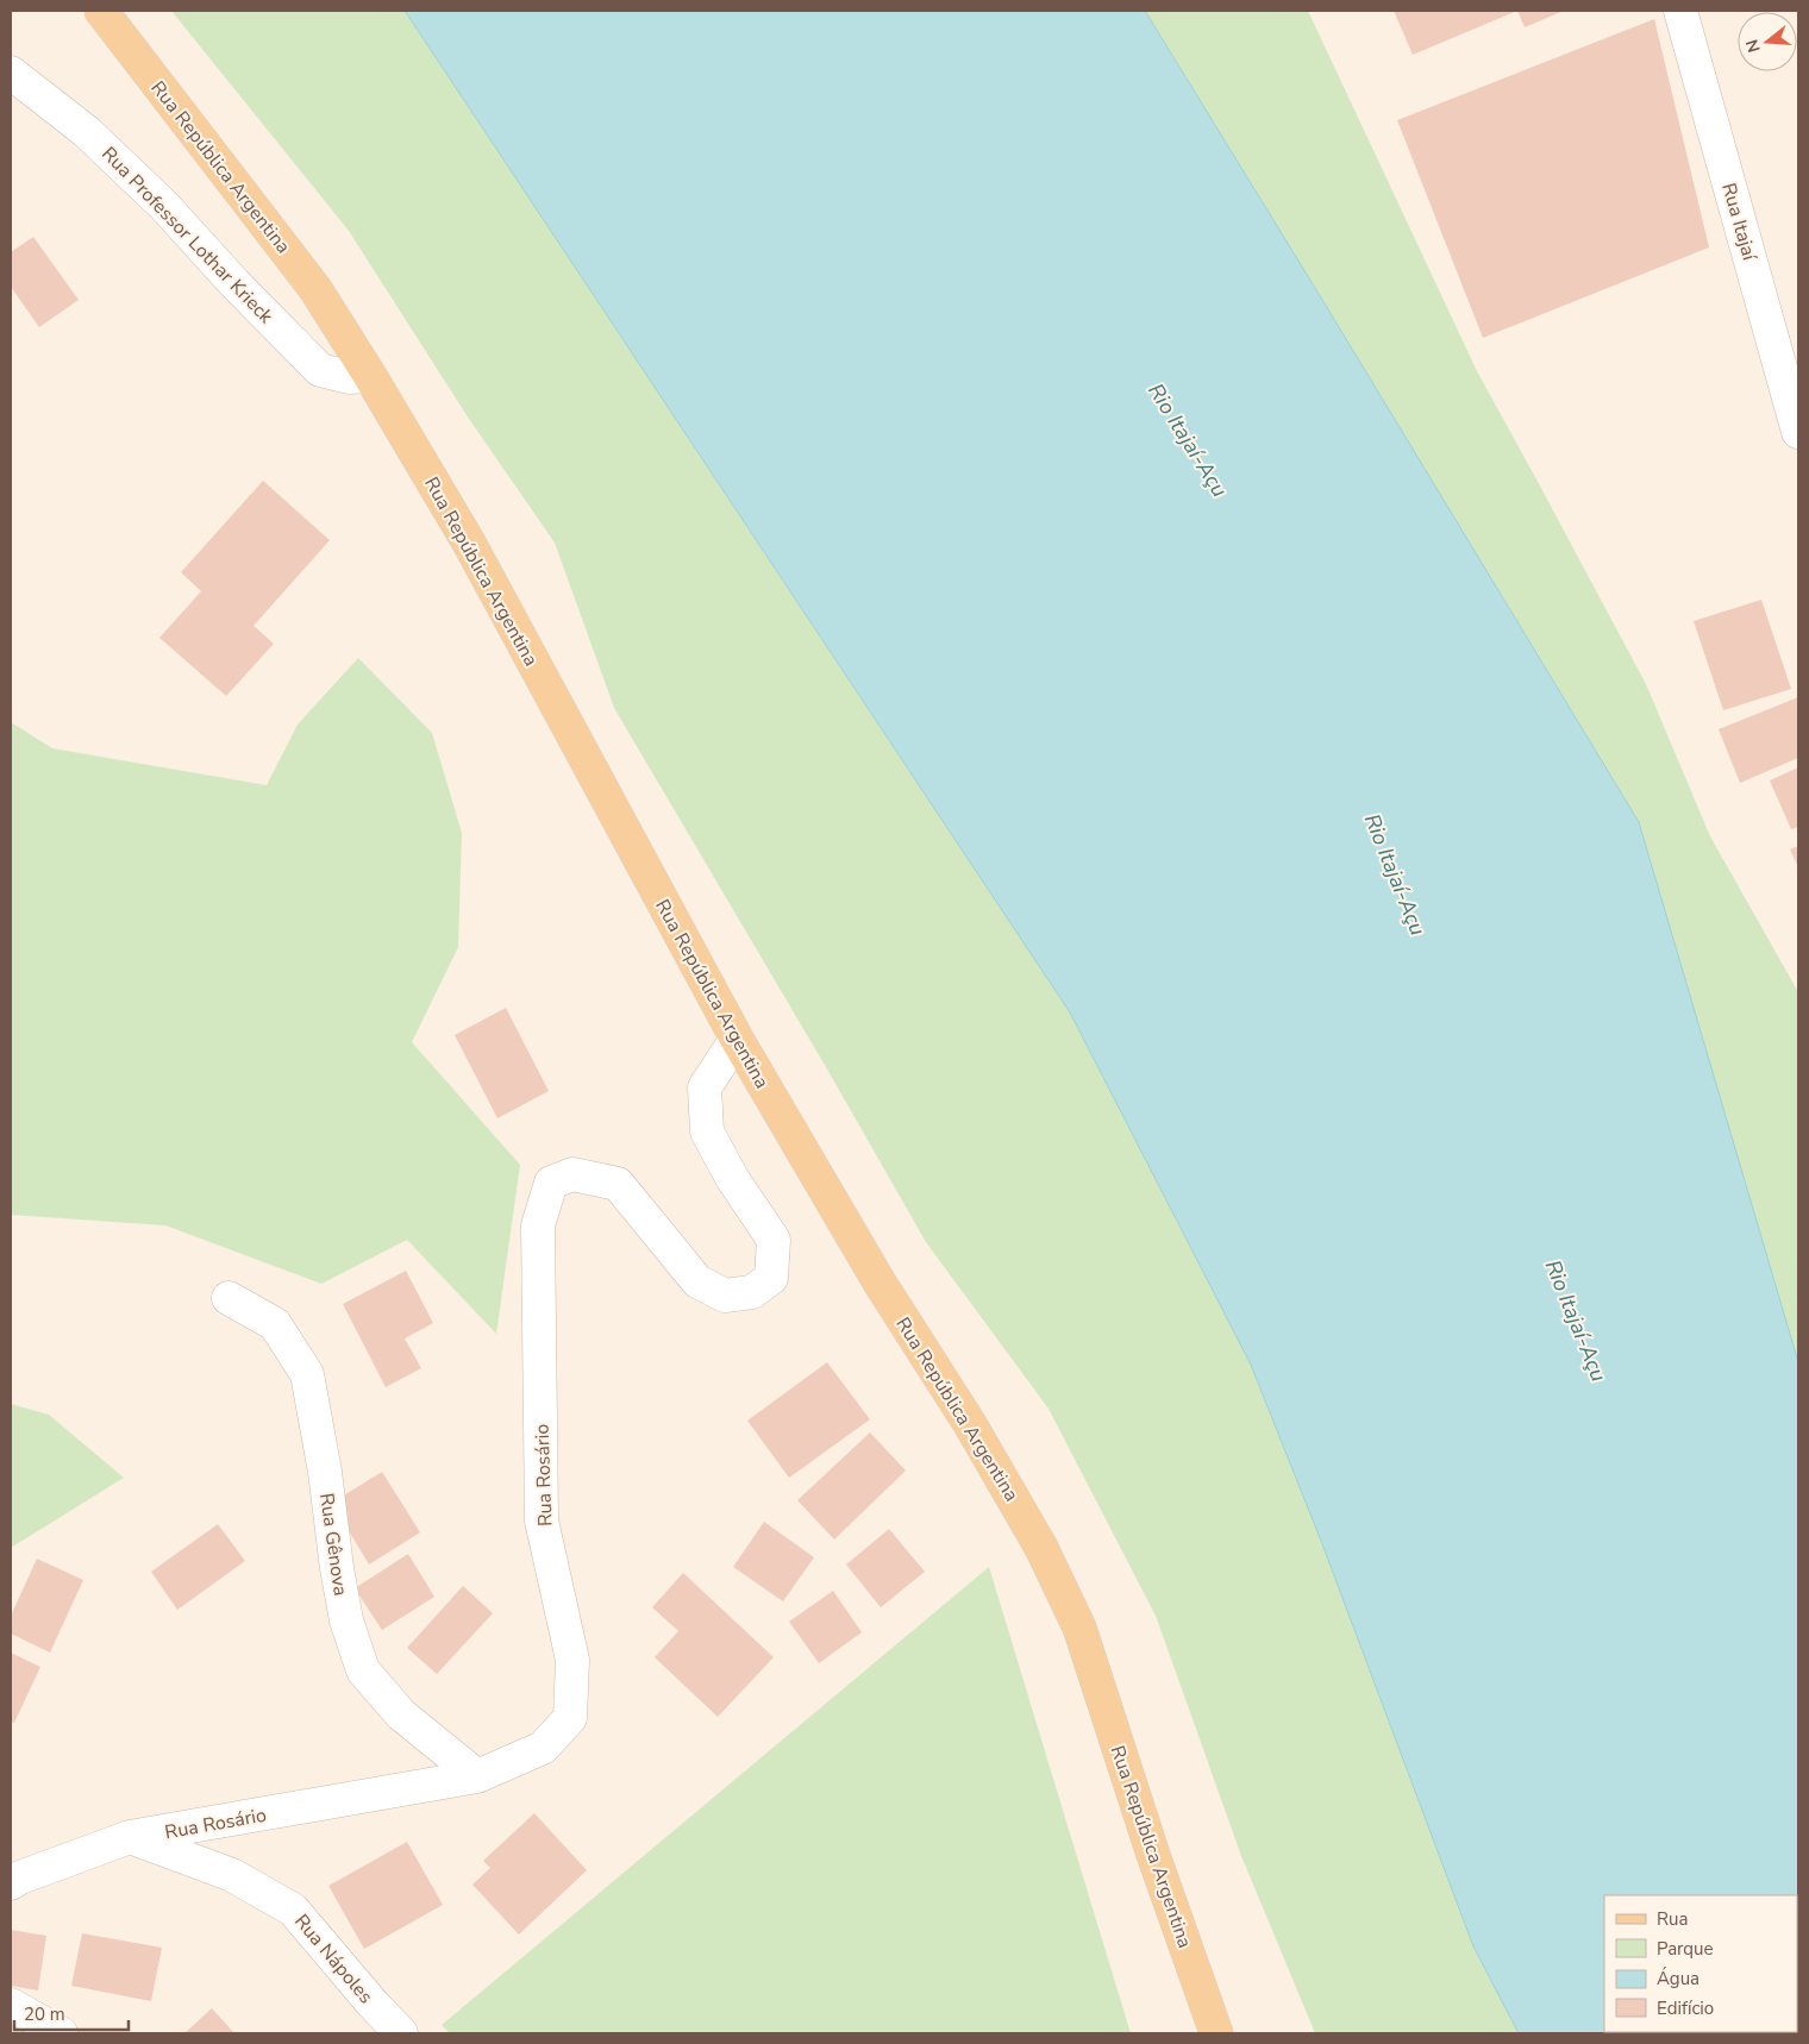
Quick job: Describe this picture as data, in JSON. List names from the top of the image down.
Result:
{
  "streets": {
    "main road": ["Rua República Argentina"],
    "street": [
      "Rua Itajaí",
      "Rua Professor Lothar Krieck",
      "Rua Rosário",
      "Rua Gênova",
      "Rua Nápoles"
    ]
  },
  "crossings": [
    ["Rua República Argentina", "Rua Professor Lothar Krieck"],
    ["Rua República Argentina", "Rua Rosário"],
    ["Rua Rosário", "Rua Gênova"],
    ["Rua Rosário", "Rua Nápoles"]
  ],
  "water": ["Rio Itajaí-Açu"],
  "legend": [
    "Rua",
    "Parque",
    "Água",
    "Edifício"
  ],
  "scale_bar": "20 m",
  "north": "left"
}
